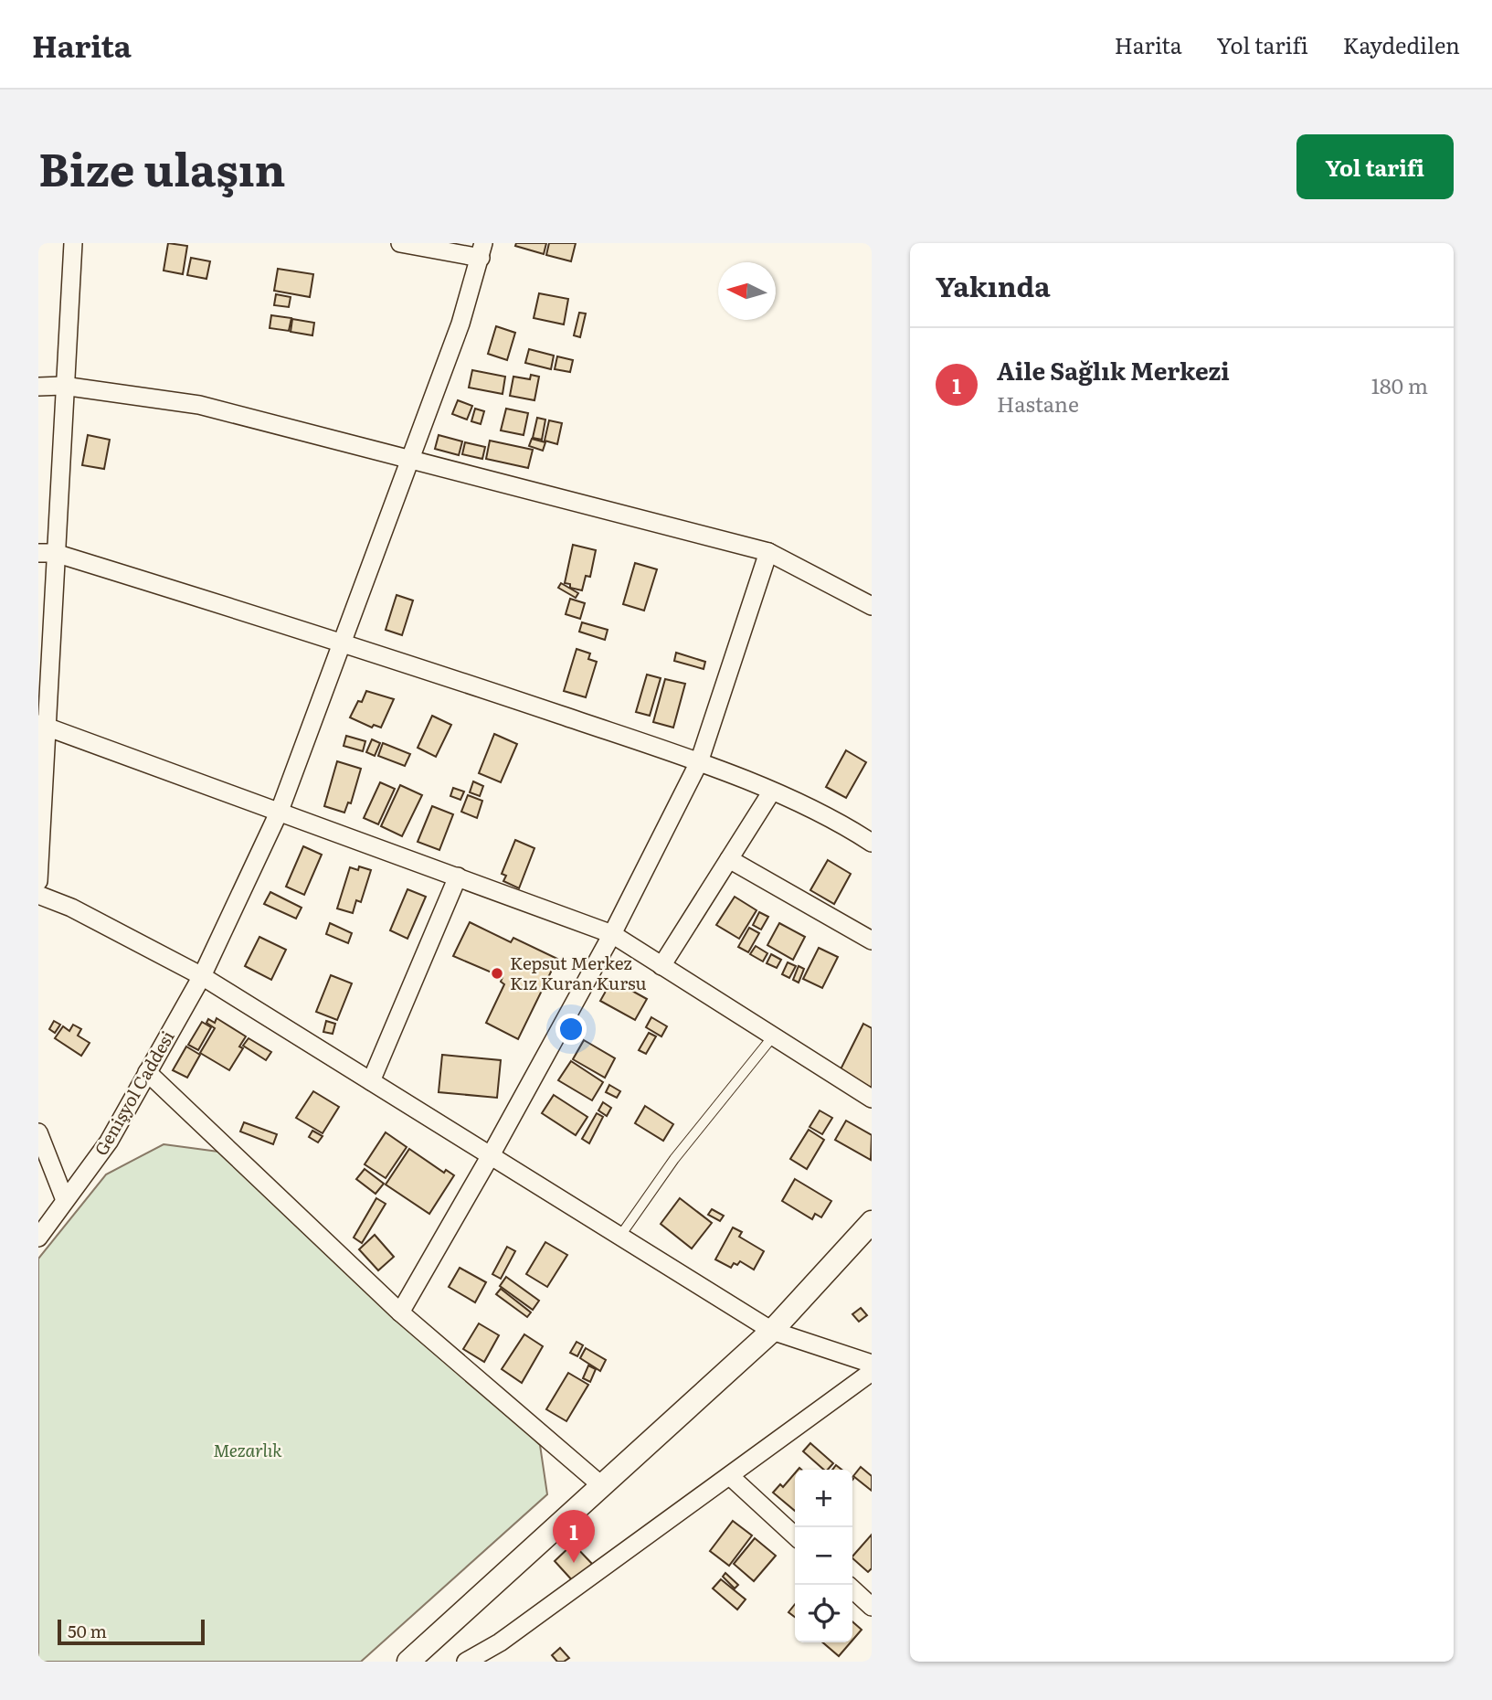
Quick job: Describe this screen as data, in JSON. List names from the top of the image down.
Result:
{
  "streets": {
    "street": ["Genişyol Caddesi"]
  },
  "parks": ["Mezarlık"],
  "places": ["Kepsut Merkez Kız Kuran Kursu"],
  "scale_bar": "50 m",
  "north": "left",
  "page": {
    "header": "Harita",
    "nav": ["Harita", "Yol tarifi", "Kaydedilen"],
    "title": "Bize ulaşın",
    "buttons": "Yol tarifi",
    "heading": "Yakında",
    "list": [
      {
        "mark": "1",
        "name": "Aile Sağlık Merkezi",
        "note": "Hastane",
        "value": "180 m"
      }
    ],
    "map_buttons": ["+", "−"],
    "pins": "1",
    "scale": "50 m"
  }
}
